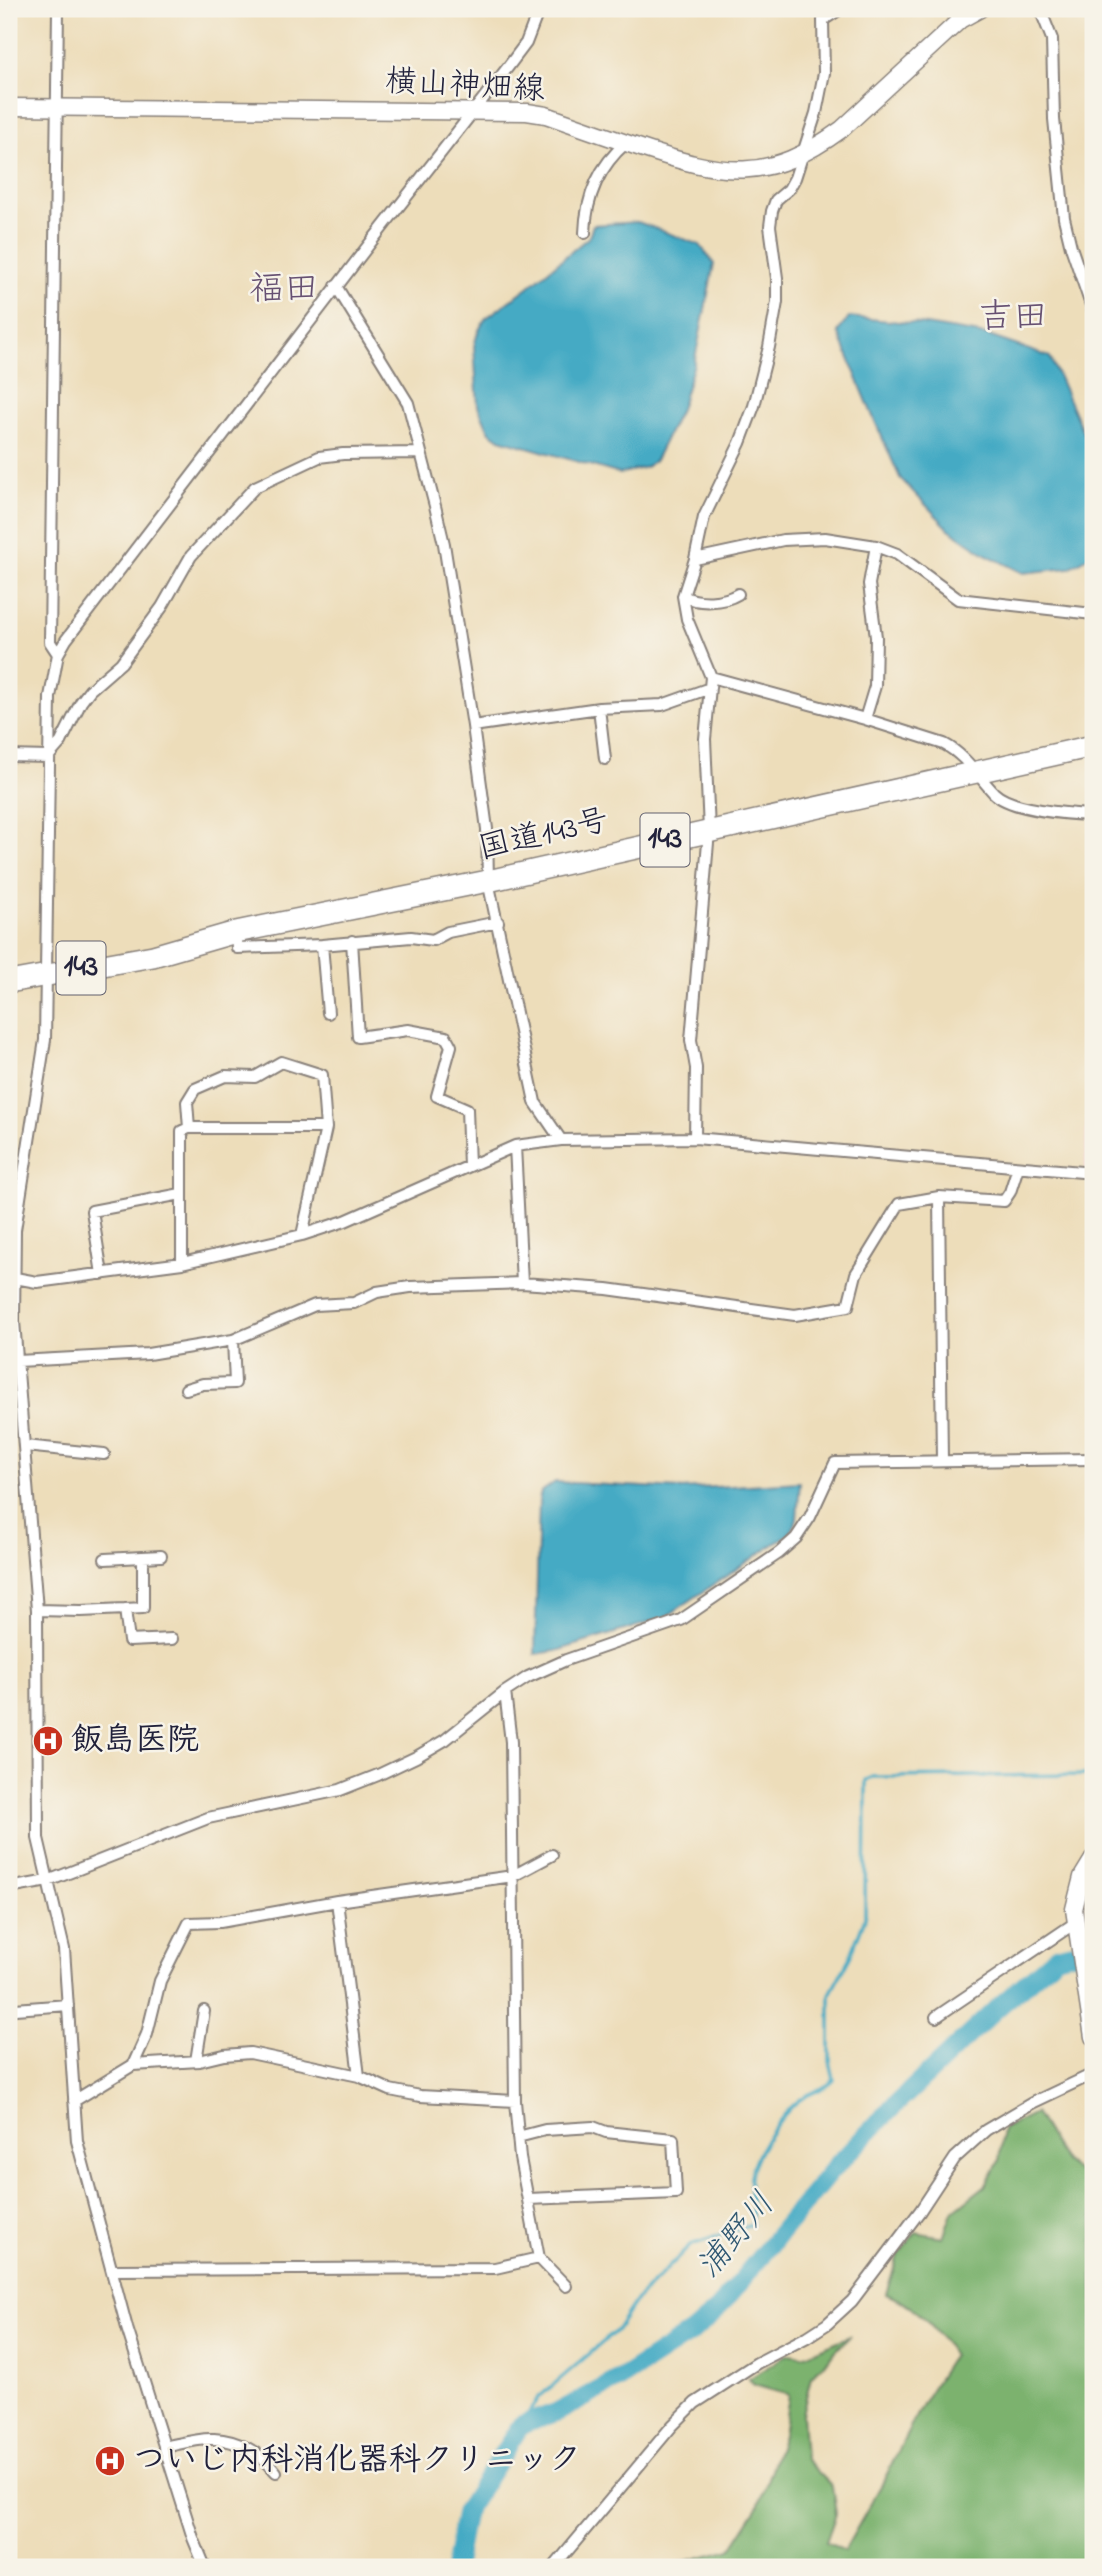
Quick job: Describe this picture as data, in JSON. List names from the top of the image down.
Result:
{
  "streets": {
    "highway": ["国道143号", "143"],
    "street": ["横山神畑線"]
  },
  "districts": ["福田", "吉田"],
  "water": ["浦野川"],
  "places": {
    "hospital": ["飯島医院", "ついじ内科消化器科クリニック"]
  }
}
